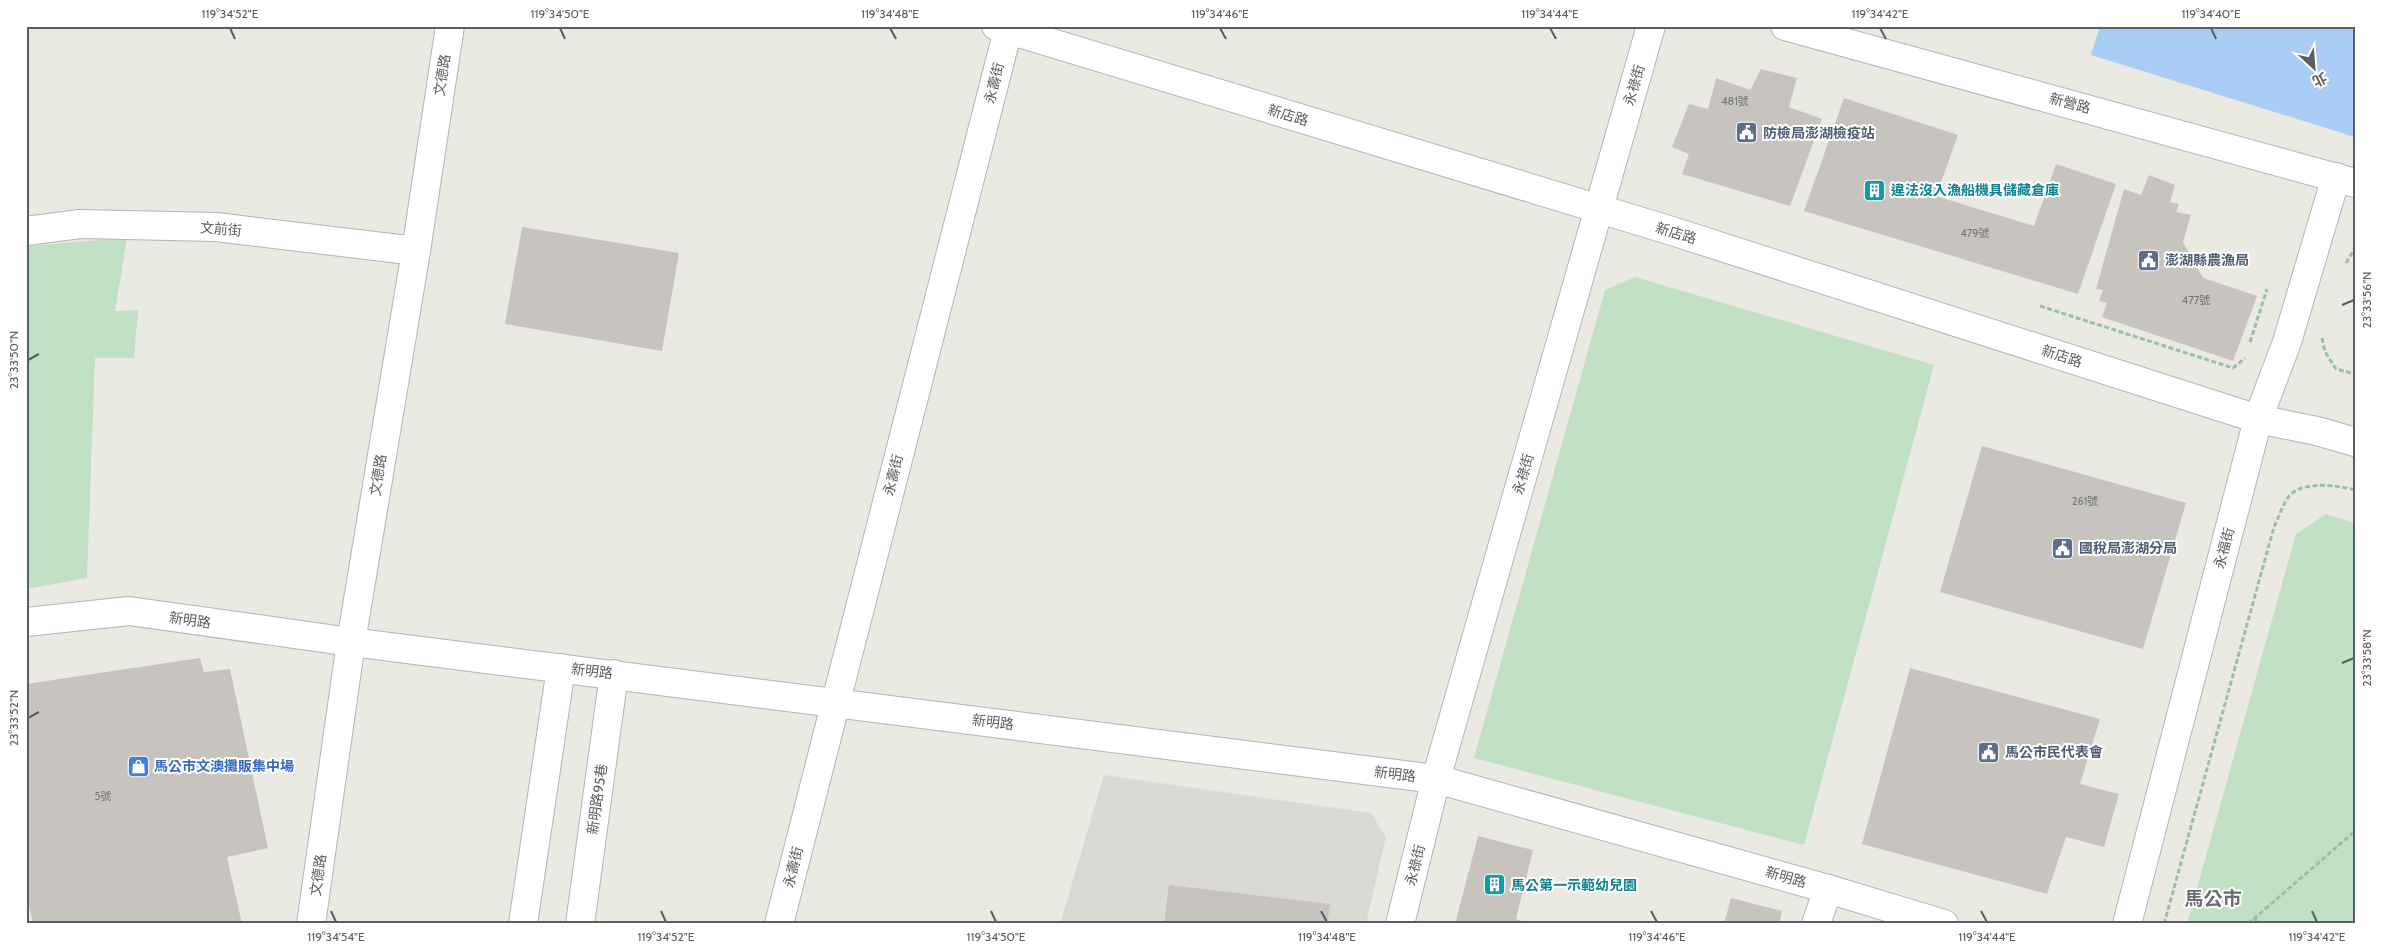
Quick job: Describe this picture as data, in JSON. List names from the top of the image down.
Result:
{
  "streets": {
    "street": [
      "文德路",
      "永壽街",
      "永祿街",
      "新營路",
      "新店路",
      "文前街",
      "永福街",
      "新明路",
      "新明路95巷"
    ]
  },
  "crossings": [
    ["文德路", "文前街"],
    ["文德路", "新明路"],
    ["永壽街", "新店路"],
    ["永壽街", "新明路"],
    ["永祿街", "新店路"],
    ["永祿街", "新明路"],
    ["新營路", "永福街"],
    ["新店路", "永福街"],
    ["新明路", "新明路95巷"]
  ],
  "districts": ["馬公市"],
  "places": {
    "public building": [
      "防檢局澎湖檢疫站",
      "澎湖縣農漁局",
      "國稅局澎湖分局",
      "馬公市民代表會"
    ],
    "building": ["違法沒入漁船機具儲藏倉庫", "馬公第一示範幼兒園"],
    "shop": ["馬公市文澳攤販集中場"]
  },
  "house_numbers": [
    "481號",
    "479號",
    "477號",
    "261號",
    "5號"
  ],
  "north": "bottom right",
  "coordinates": [
    "119°34'52\"E",
    "119°34'50\"E",
    "119°34'48\"E",
    "119°34'46\"E",
    "119°34'44\"E",
    "119°34'42\"E",
    "119°34'40\"E",
    "23°33'56\"N",
    "23°33'50\"N",
    "23°33'58\"N",
    "23°33'52\"N",
    "119°34'54\"E"
  ]
}
